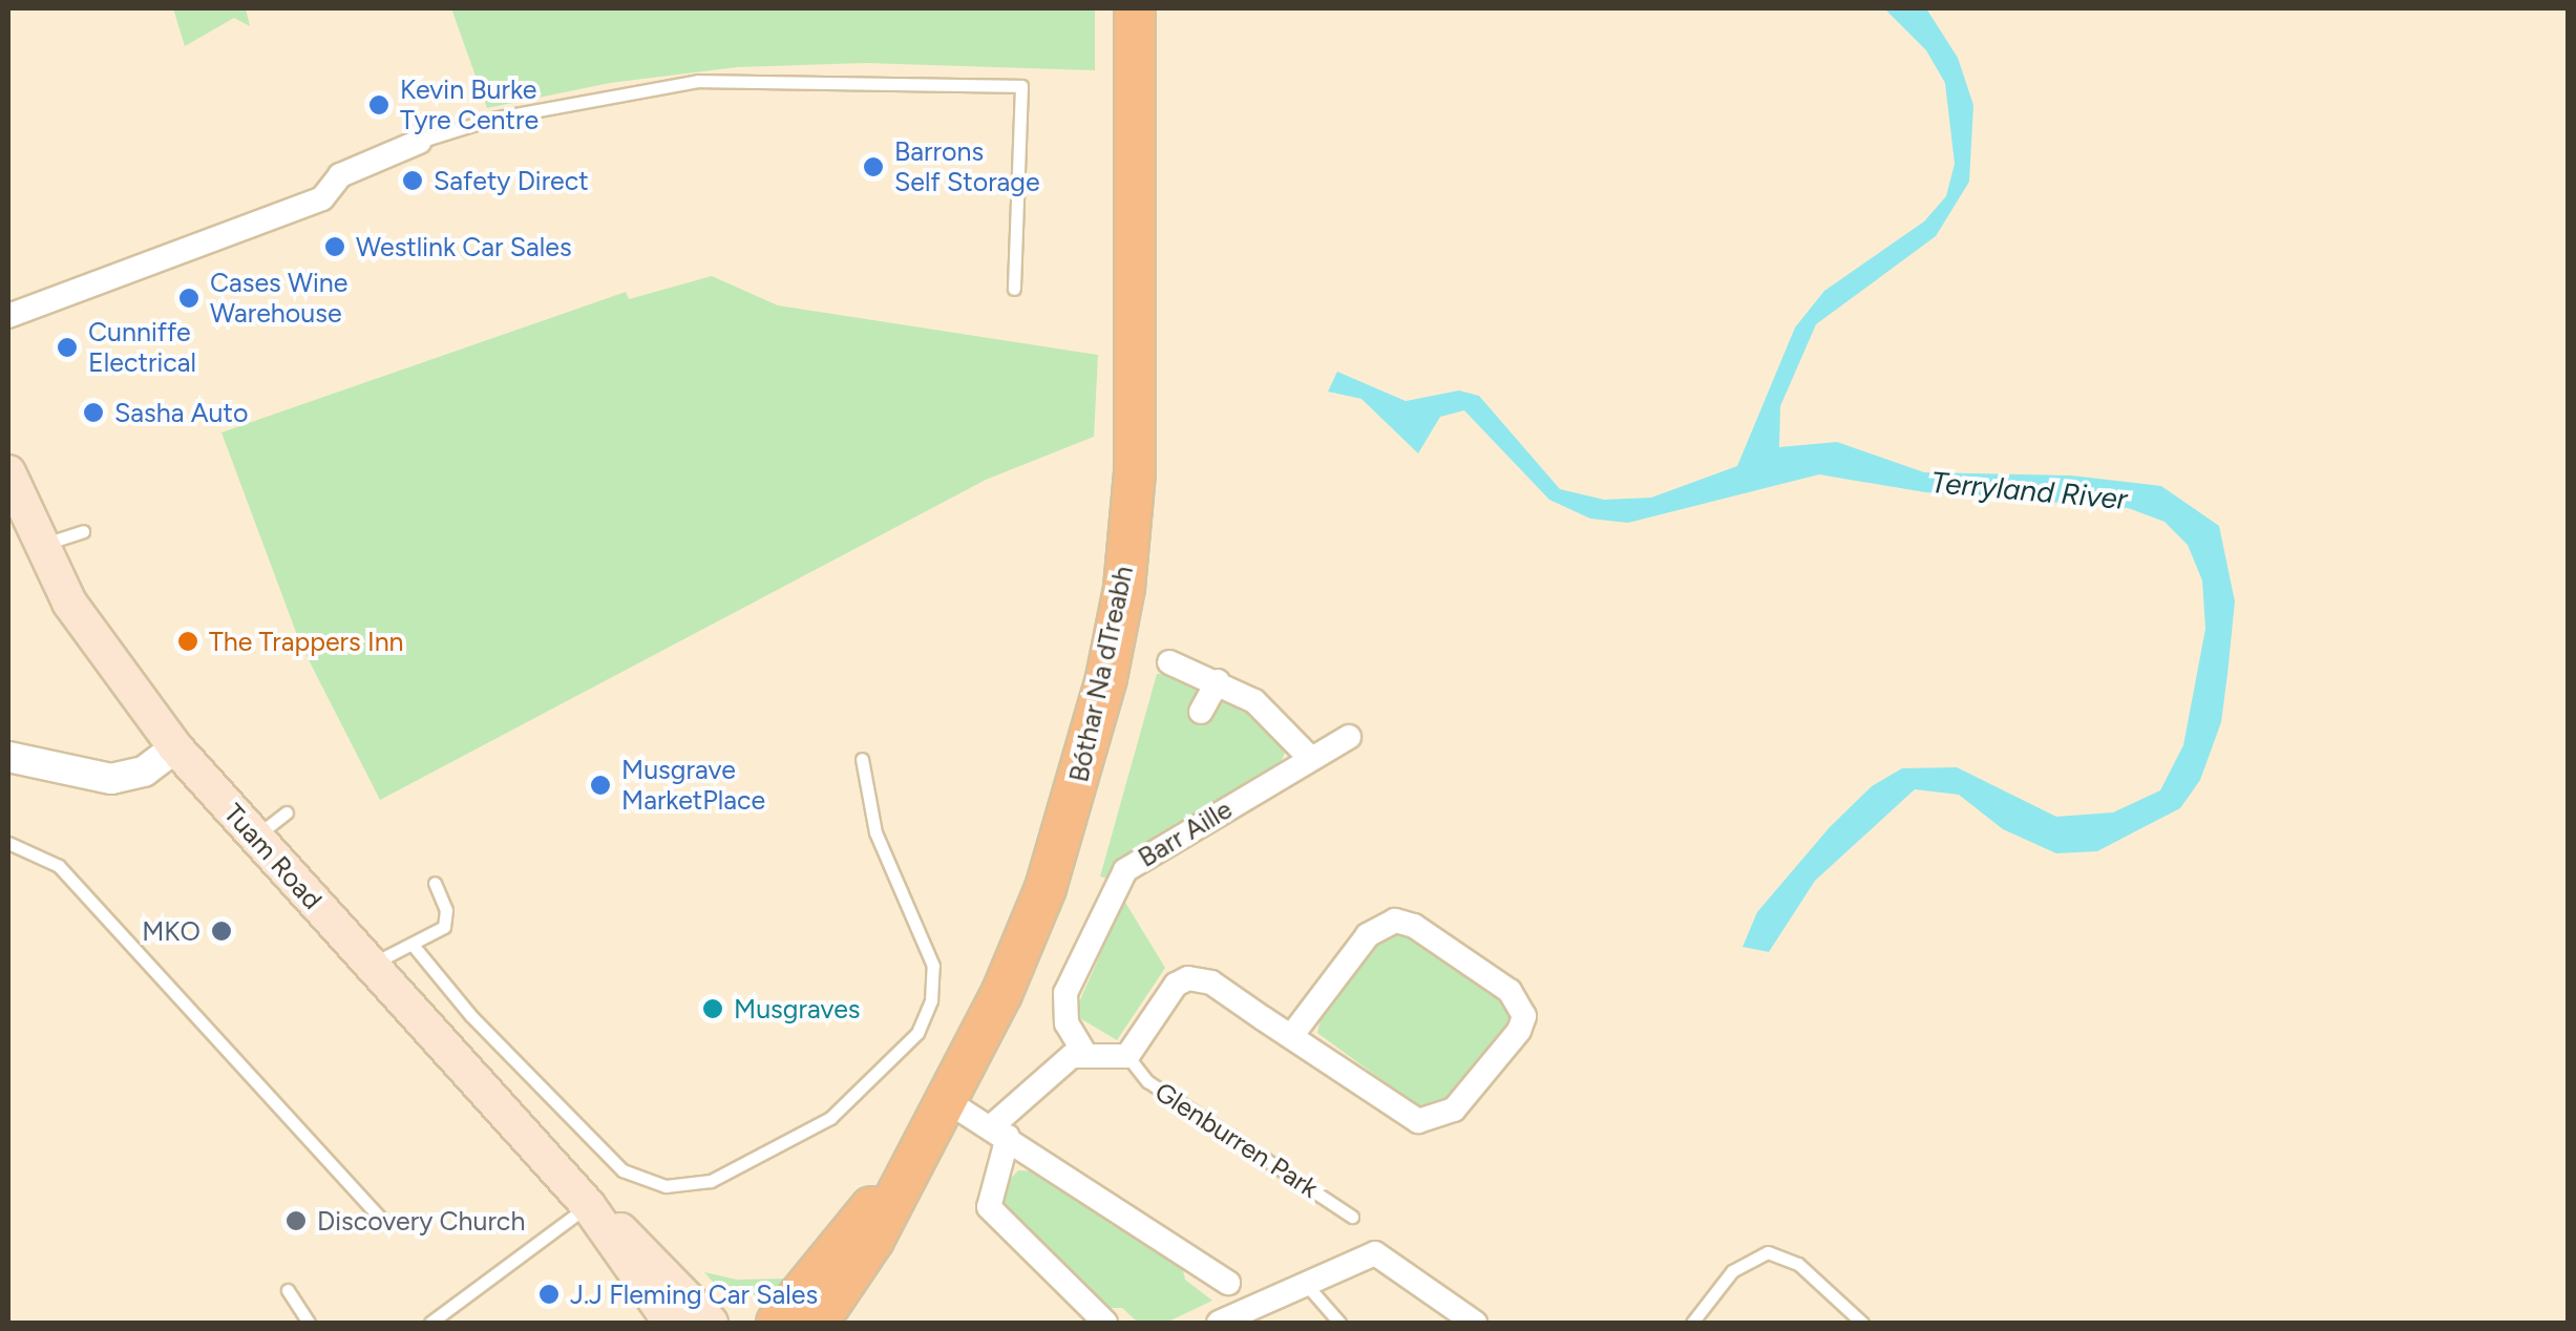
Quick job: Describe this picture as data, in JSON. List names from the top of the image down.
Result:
{
  "streets": {
    "highway": ["Bóthar Na dTreabh"],
    "main road": ["Tuam Road"],
    "street": ["Barr Aille"],
    "lane": ["Glenburren Park"]
  },
  "water": ["Terryland River"],
  "places": [
    "Kevin Burke Tyre Centre",
    "Barrons Self Storage",
    "Safety Direct",
    "Westlink Car Sales",
    "Cases Wine Warehouse",
    "Cunniffe Electrical",
    "Sasha Auto",
    "The Trappers Inn",
    "Musgrave MarketPlace",
    "MKO",
    "Musgraves",
    "Discovery Church",
    "J.J Fleming Car Sales"
  ]
}
